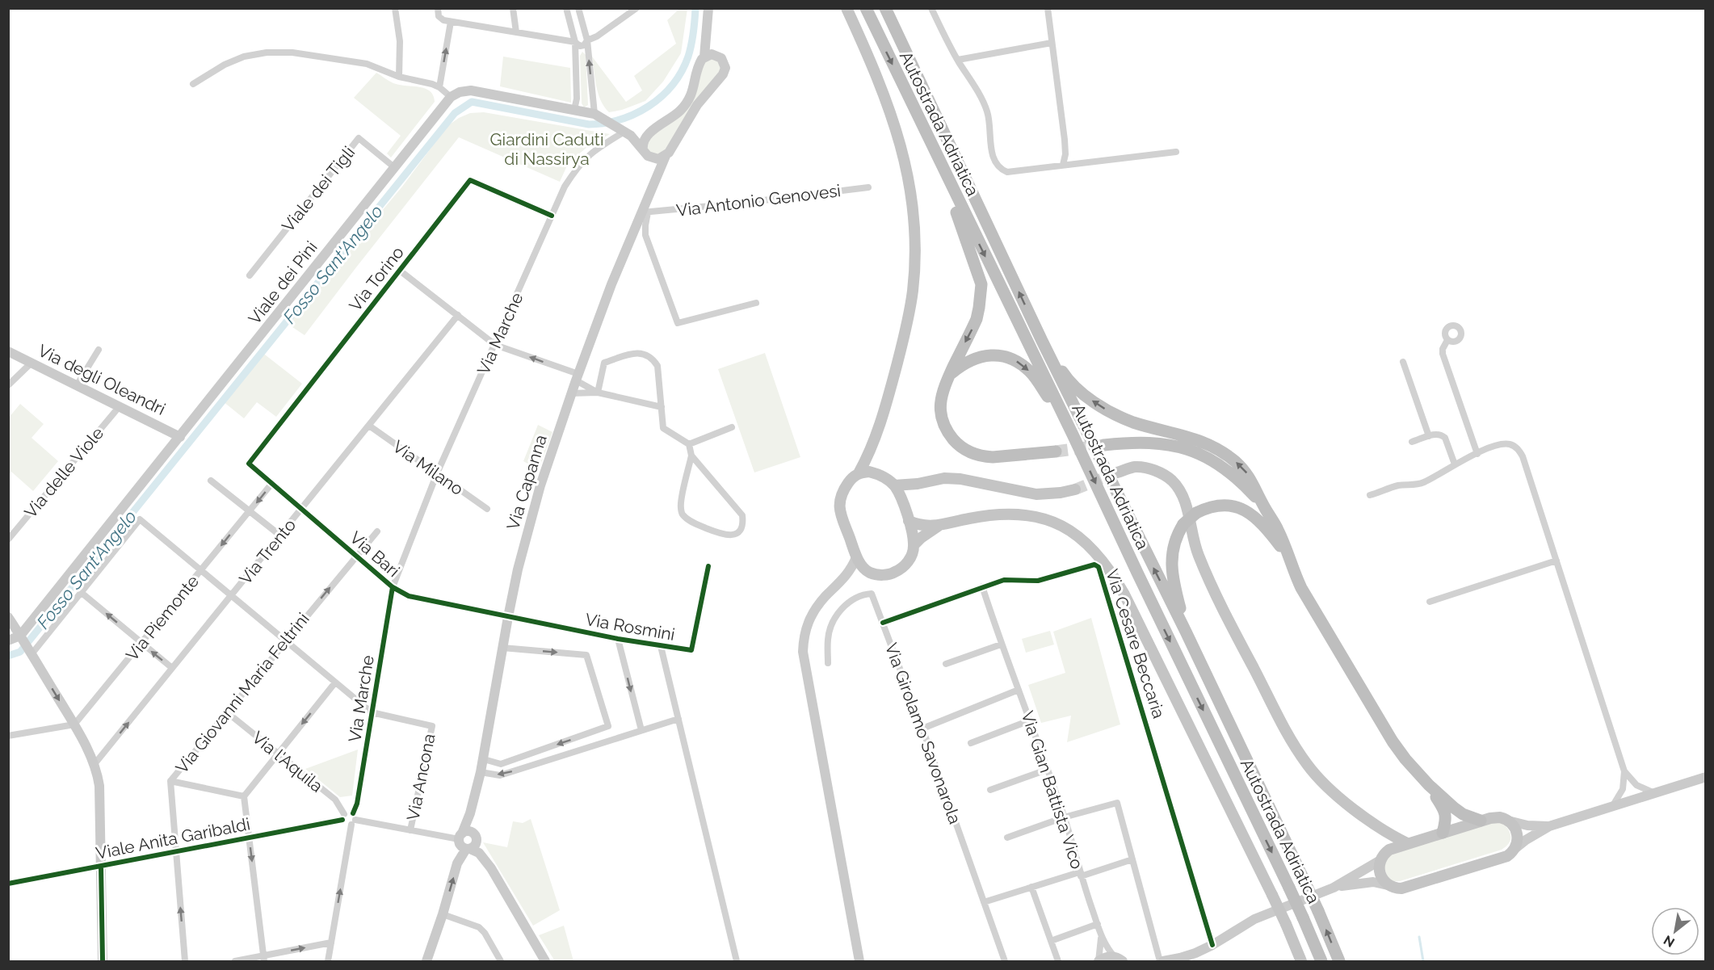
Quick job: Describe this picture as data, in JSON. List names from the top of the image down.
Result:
{
  "streets": {
    "highway": ["Autostrada Adriatica"],
    "main road": ["Viale dei Pini", "Via degli Oleandri", "Via Capanna"],
    "street": [
      "Viale dei Tigli",
      "Via Antonio Genovesi",
      "Via Torino",
      "Via Marche",
      "Via Milano",
      "Via delle Viole",
      "Via Trento",
      "Via Bari",
      "Via Piemonte",
      "Via Rosmini",
      "Via Cesare Beccaria",
      "Via Giovanni Maria Feltrini",
      "Via Girolamo Savonarola",
      "Via l'Aquila",
      "Via Ancona",
      "Via Gian Battista Vico",
      "Viale Anita Garibaldi"
    ]
  },
  "crossings": [
    ["Viale dei Tigli", "Viale dei Pini"],
    ["Via Antonio Genovesi", "Via Capanna"],
    ["Via Torino", "Via Marche"],
    ["Via Torino", "Via Bari"],
    ["Viale dei Pini", "Via degli Oleandri"],
    ["Via Marche", "Via Milano"],
    ["Via Marche", "Via Bari"],
    ["Via Marche", "Via Ancona"],
    ["Via Marche", "Viale Anita Garibaldi"],
    ["Via degli Oleandri", "Via delle Viole"],
    ["Via Milano", "Via Trento"],
    ["Via Capanna", "Via Bari"],
    ["Via Capanna", "Via Rosmini"],
    ["Via Trento", "Via Bari"],
    ["Via Bari", "Via Piemonte"],
    ["Via Bari", "Via Rosmini"],
    ["Via Bari", "Via Giovanni Maria Feltrini"],
    ["Via Cesare Beccaria", "Via Girolamo Savonarola"],
    ["Via Cesare Beccaria", "Via Gian Battista Vico"],
    ["Via Giovanni Maria Feltrini", "Via l'Aquila"],
    ["Via Giovanni Maria Feltrini", "Viale Anita Garibaldi"],
    ["Via l'Aquila", "Viale Anita Garibaldi"]
  ],
  "one_way": ["Via Piemonte", "Via Giovanni Maria Feltrini"],
  "water": ["Fosso Sant'Angelo"],
  "parks": ["Giardini Caduti di Nassirya"],
  "north": "bottom left"
}
